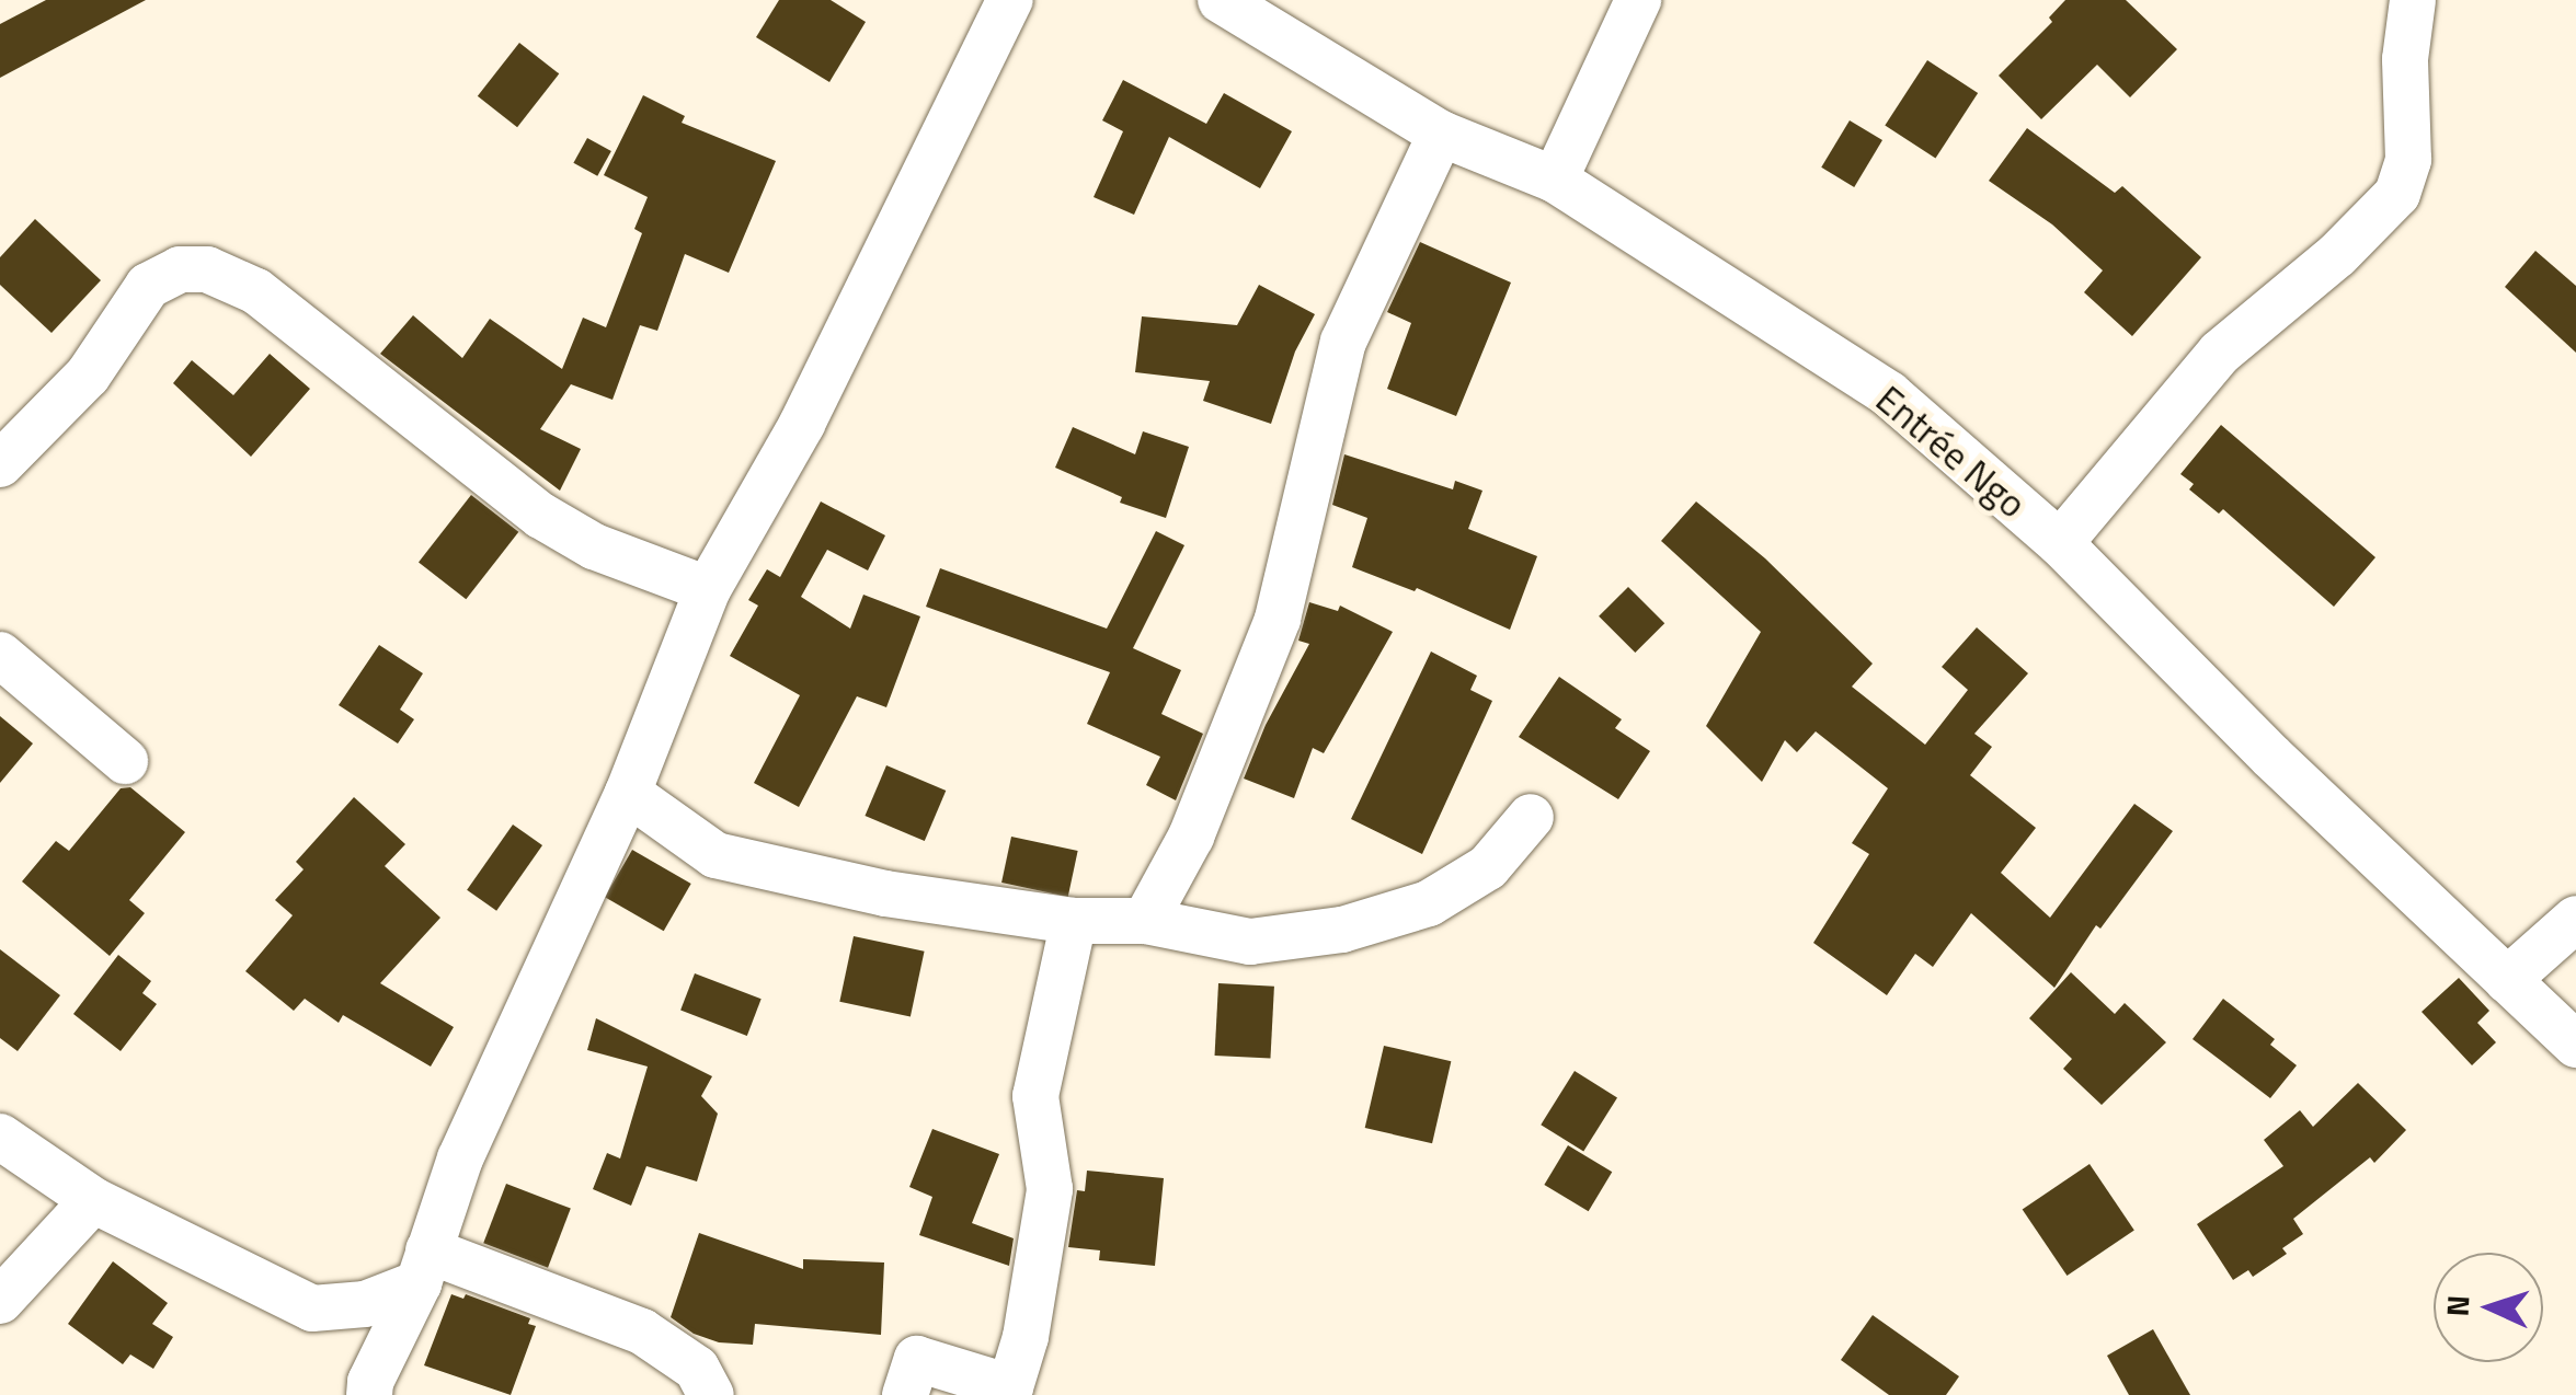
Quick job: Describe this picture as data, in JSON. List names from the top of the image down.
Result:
{
  "streets": {
    "street": ["Entrée Ngo"]
  },
  "north": "left"
}
